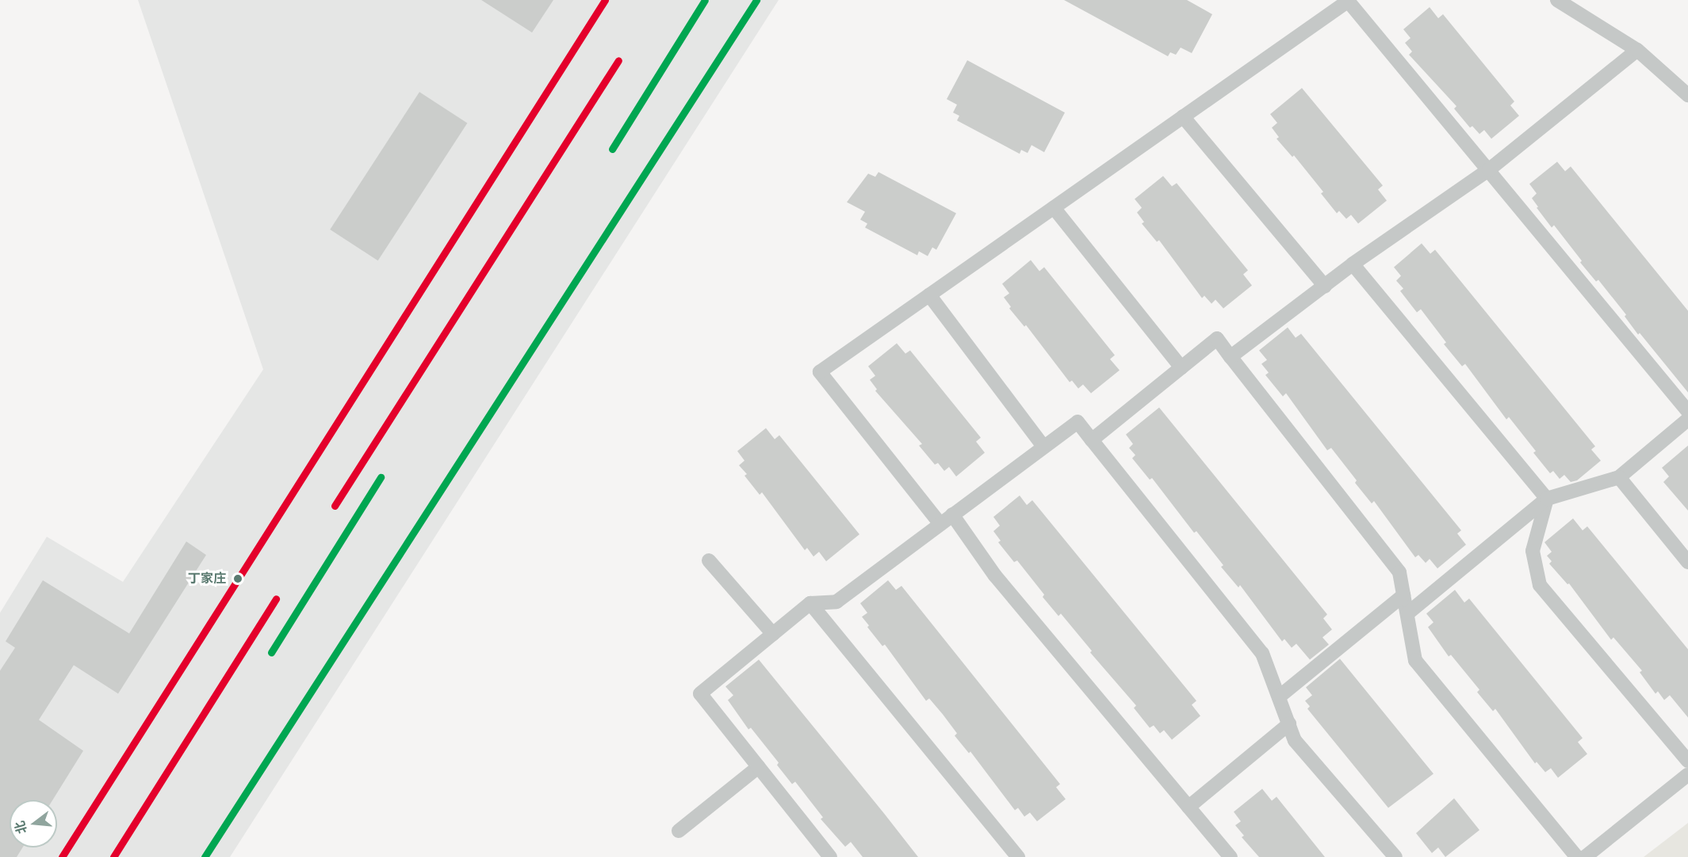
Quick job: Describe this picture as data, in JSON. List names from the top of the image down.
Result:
{
  "places": ["丁家庄"],
  "north": "left"
}
